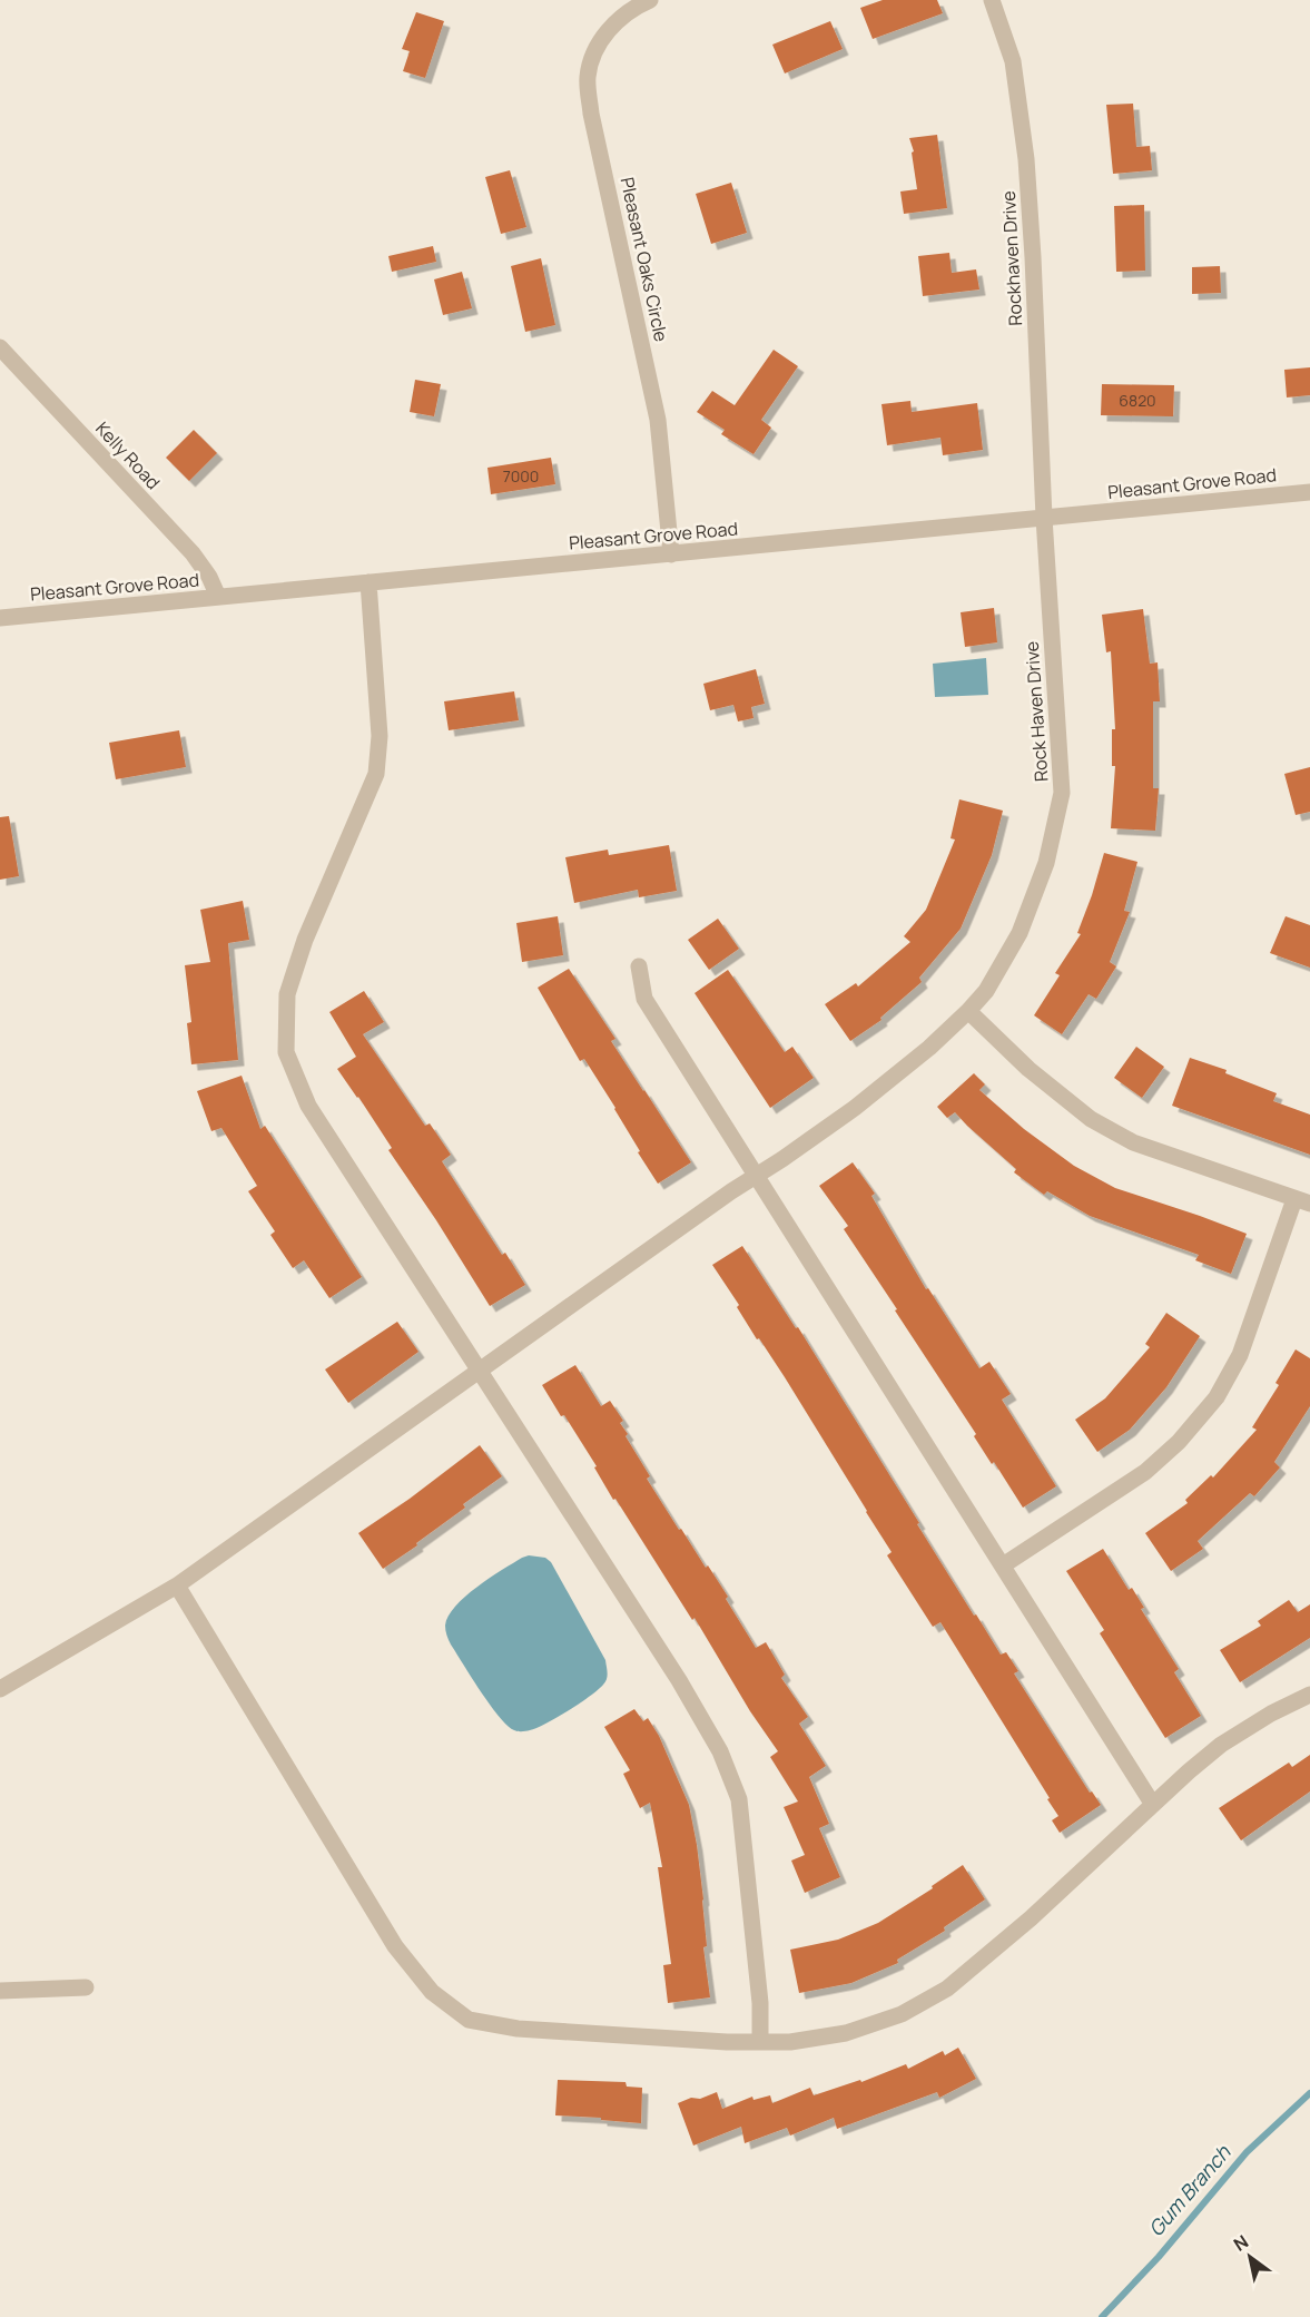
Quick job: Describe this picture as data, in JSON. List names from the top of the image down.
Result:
{
  "streets": {
    "street": [
      "Rockhaven Drive",
      "Pleasant Oaks Circle",
      "Kelly Road",
      "Pleasant Grove Road",
      "Rock Haven Drive"
    ]
  },
  "crossings": [
    ["Rockhaven Drive", "Pleasant Grove Road"],
    ["Rockhaven Drive", "Rock Haven Drive"],
    ["Pleasant Oaks Circle", "Pleasant Grove Road"],
    ["Kelly Road", "Pleasant Grove Road"],
    ["Pleasant Grove Road", "Rock Haven Drive"]
  ],
  "water": ["Gum Branch"],
  "house_numbers": ["6820", "7000"],
  "north": "top left"
}
